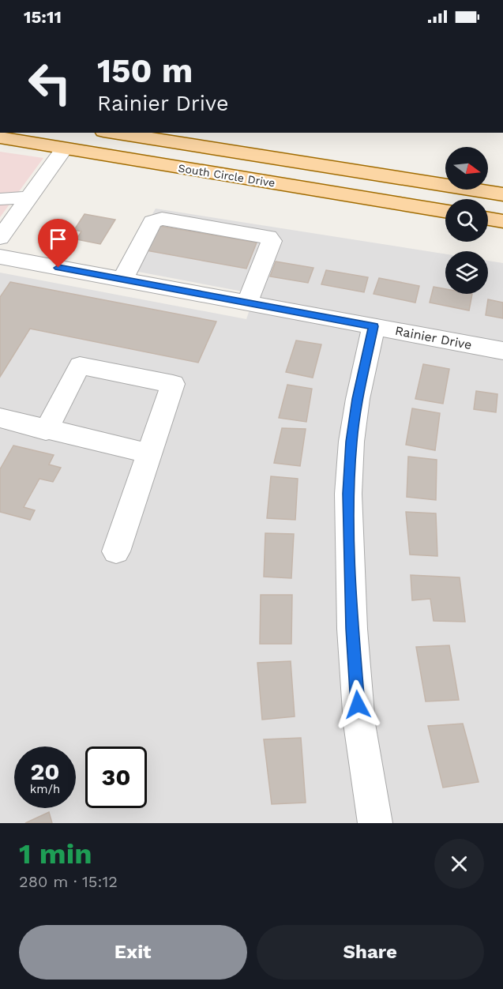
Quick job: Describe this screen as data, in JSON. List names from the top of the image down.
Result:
{
  "streets": {
    "main road": ["South Circle Drive"],
    "street": ["Rainier Drive"]
  },
  "north": "right",
  "page": {
    "status": "15:11",
    "turn": ["150 m", "Rainier Drive"],
    "speed": "20 km/h",
    "limit": "30",
    "heading": ["1 min", "280 m · 15:12"],
    "buttons": ["Exit", "Share"]
  }
}
